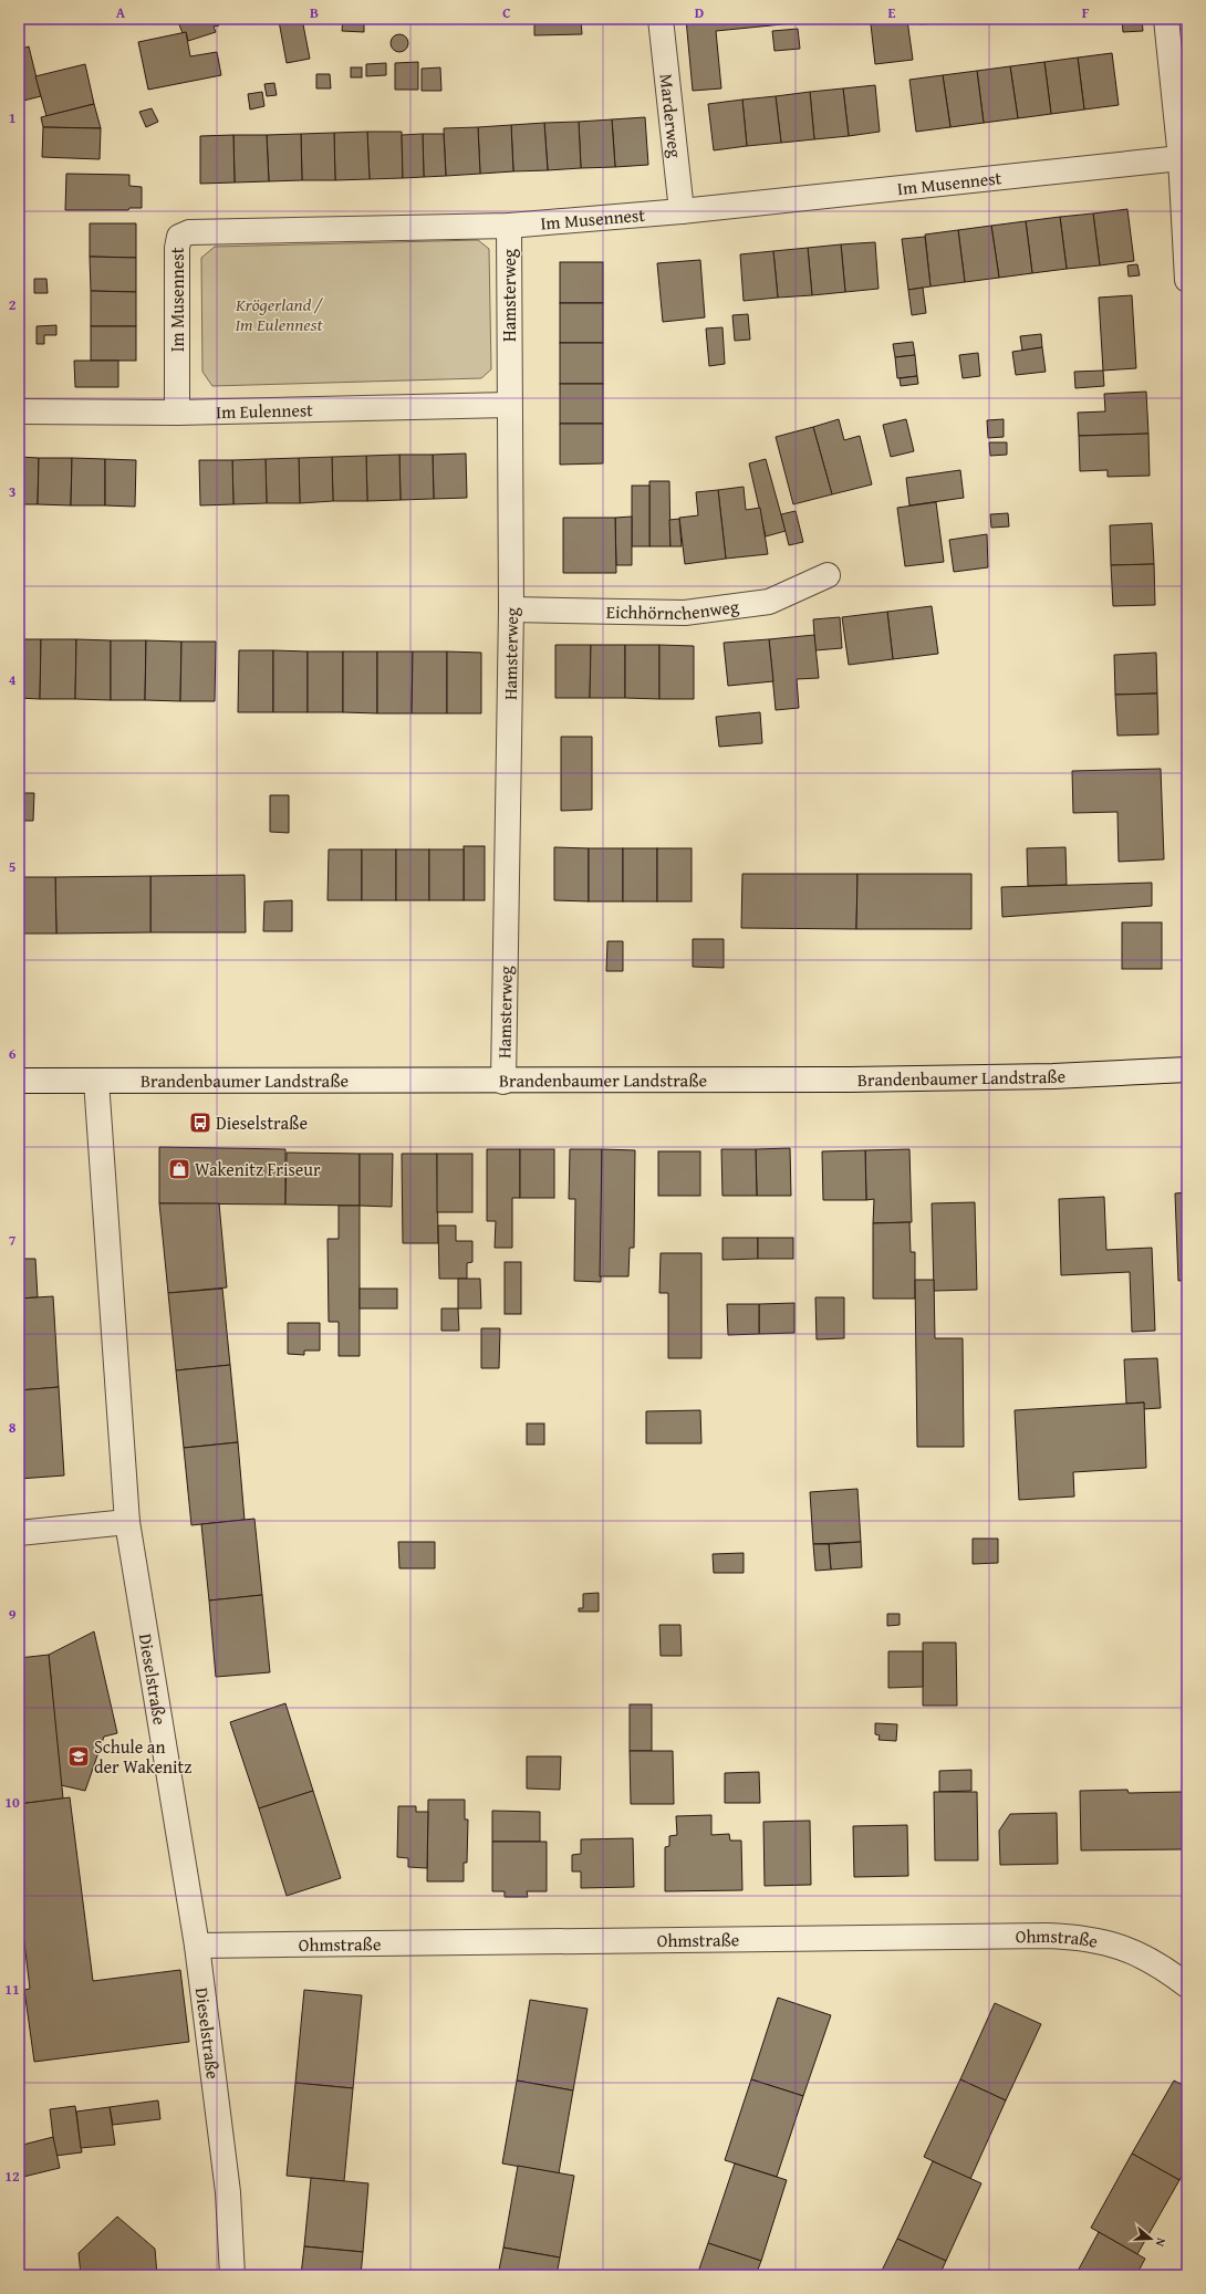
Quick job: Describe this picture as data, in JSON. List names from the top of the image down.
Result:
{
  "streets": {
    "street": [
      "Marderweg",
      "Im Musennest",
      "Hamsterweg",
      "Im Eulennest",
      "Eichhörnchenweg",
      "Brandenbaumer Landstraße",
      "Dieselstraße",
      "Ohmstraße"
    ]
  },
  "crossings": [
    ["Marderweg", "Im Musennest"],
    ["Im Musennest", "Hamsterweg"],
    ["Im Musennest", "Im Eulennest"],
    ["Hamsterweg", "Im Eulennest"],
    ["Hamsterweg", "Eichhörnchenweg"],
    ["Hamsterweg", "Brandenbaumer Landstraße"],
    ["Brandenbaumer Landstraße", "Dieselstraße"],
    ["Dieselstraße", "Ohmstraße"]
  ],
  "parks": ["Krögerland / Im Eulennest"],
  "places": {
    "bus stop": ["Dieselstraße"],
    "shop": ["Wakenitz Friseur"],
    "school or university": ["Schule an der Wakenitz"]
  },
  "north": "right",
  "grid": {
    "columns": [
      "A",
      "B",
      "C",
      "D",
      "E",
      "F"
    ],
    "rows": [
      "1",
      "2",
      "3",
      "4",
      "5",
      "6",
      "7",
      "8",
      "9",
      "10",
      "11",
      "12"
    ]
  }
}
